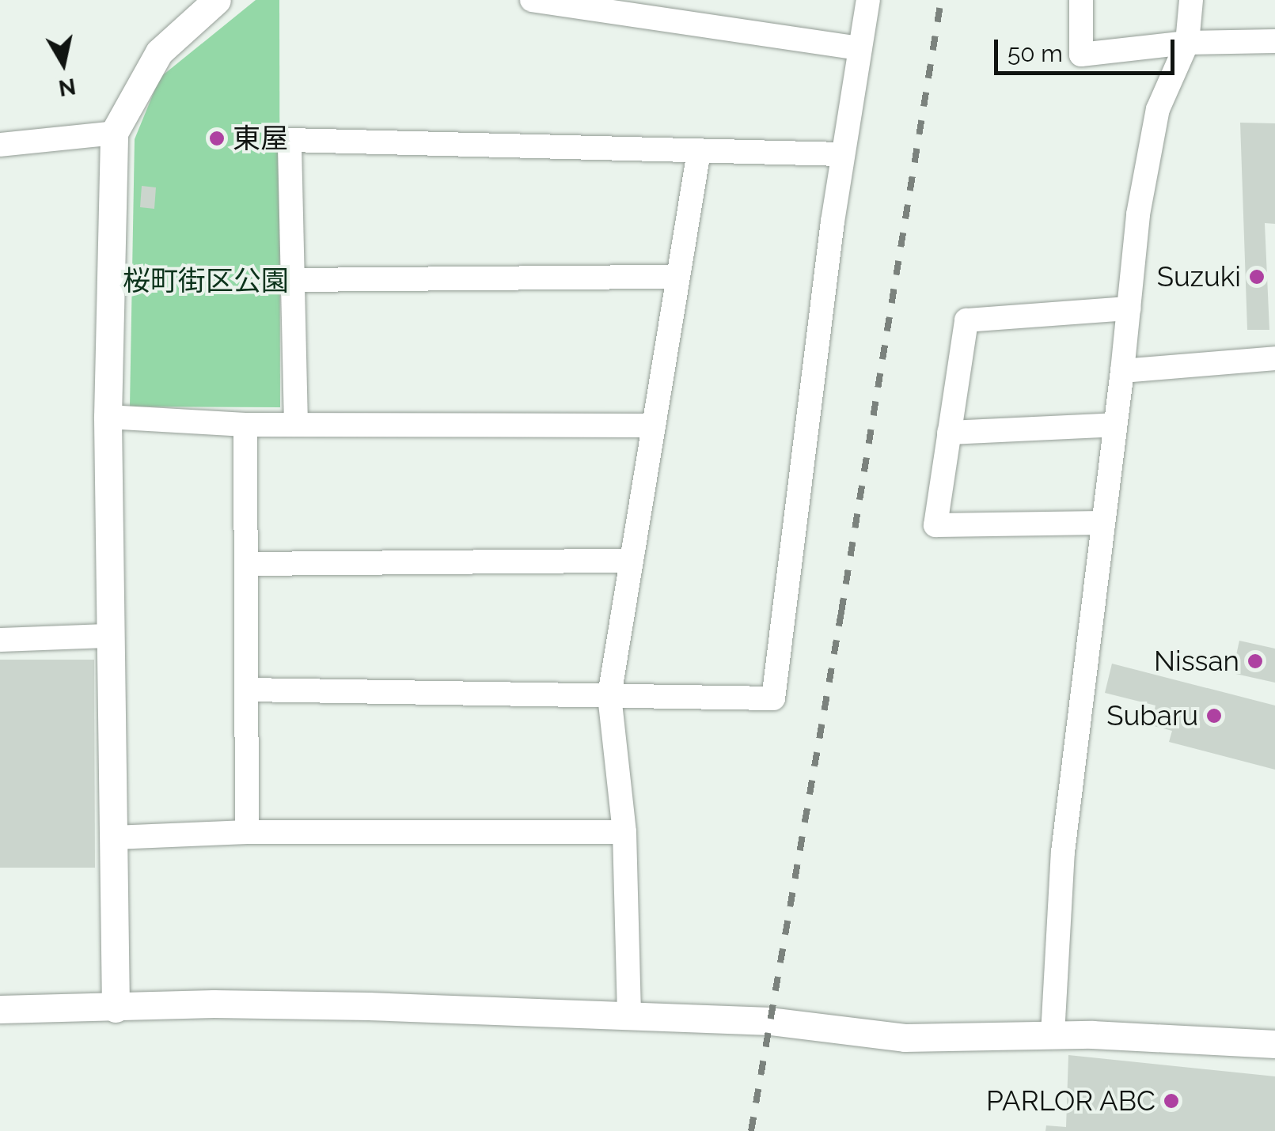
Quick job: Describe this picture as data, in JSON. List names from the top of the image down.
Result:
{
  "parks": ["桜町街区公園"],
  "places": [
    "東屋",
    "Suzuki",
    "Nissan",
    "Subaru",
    "PARLOR ABC"
  ],
  "scale_bar": "50 m",
  "north": "bottom"
}
